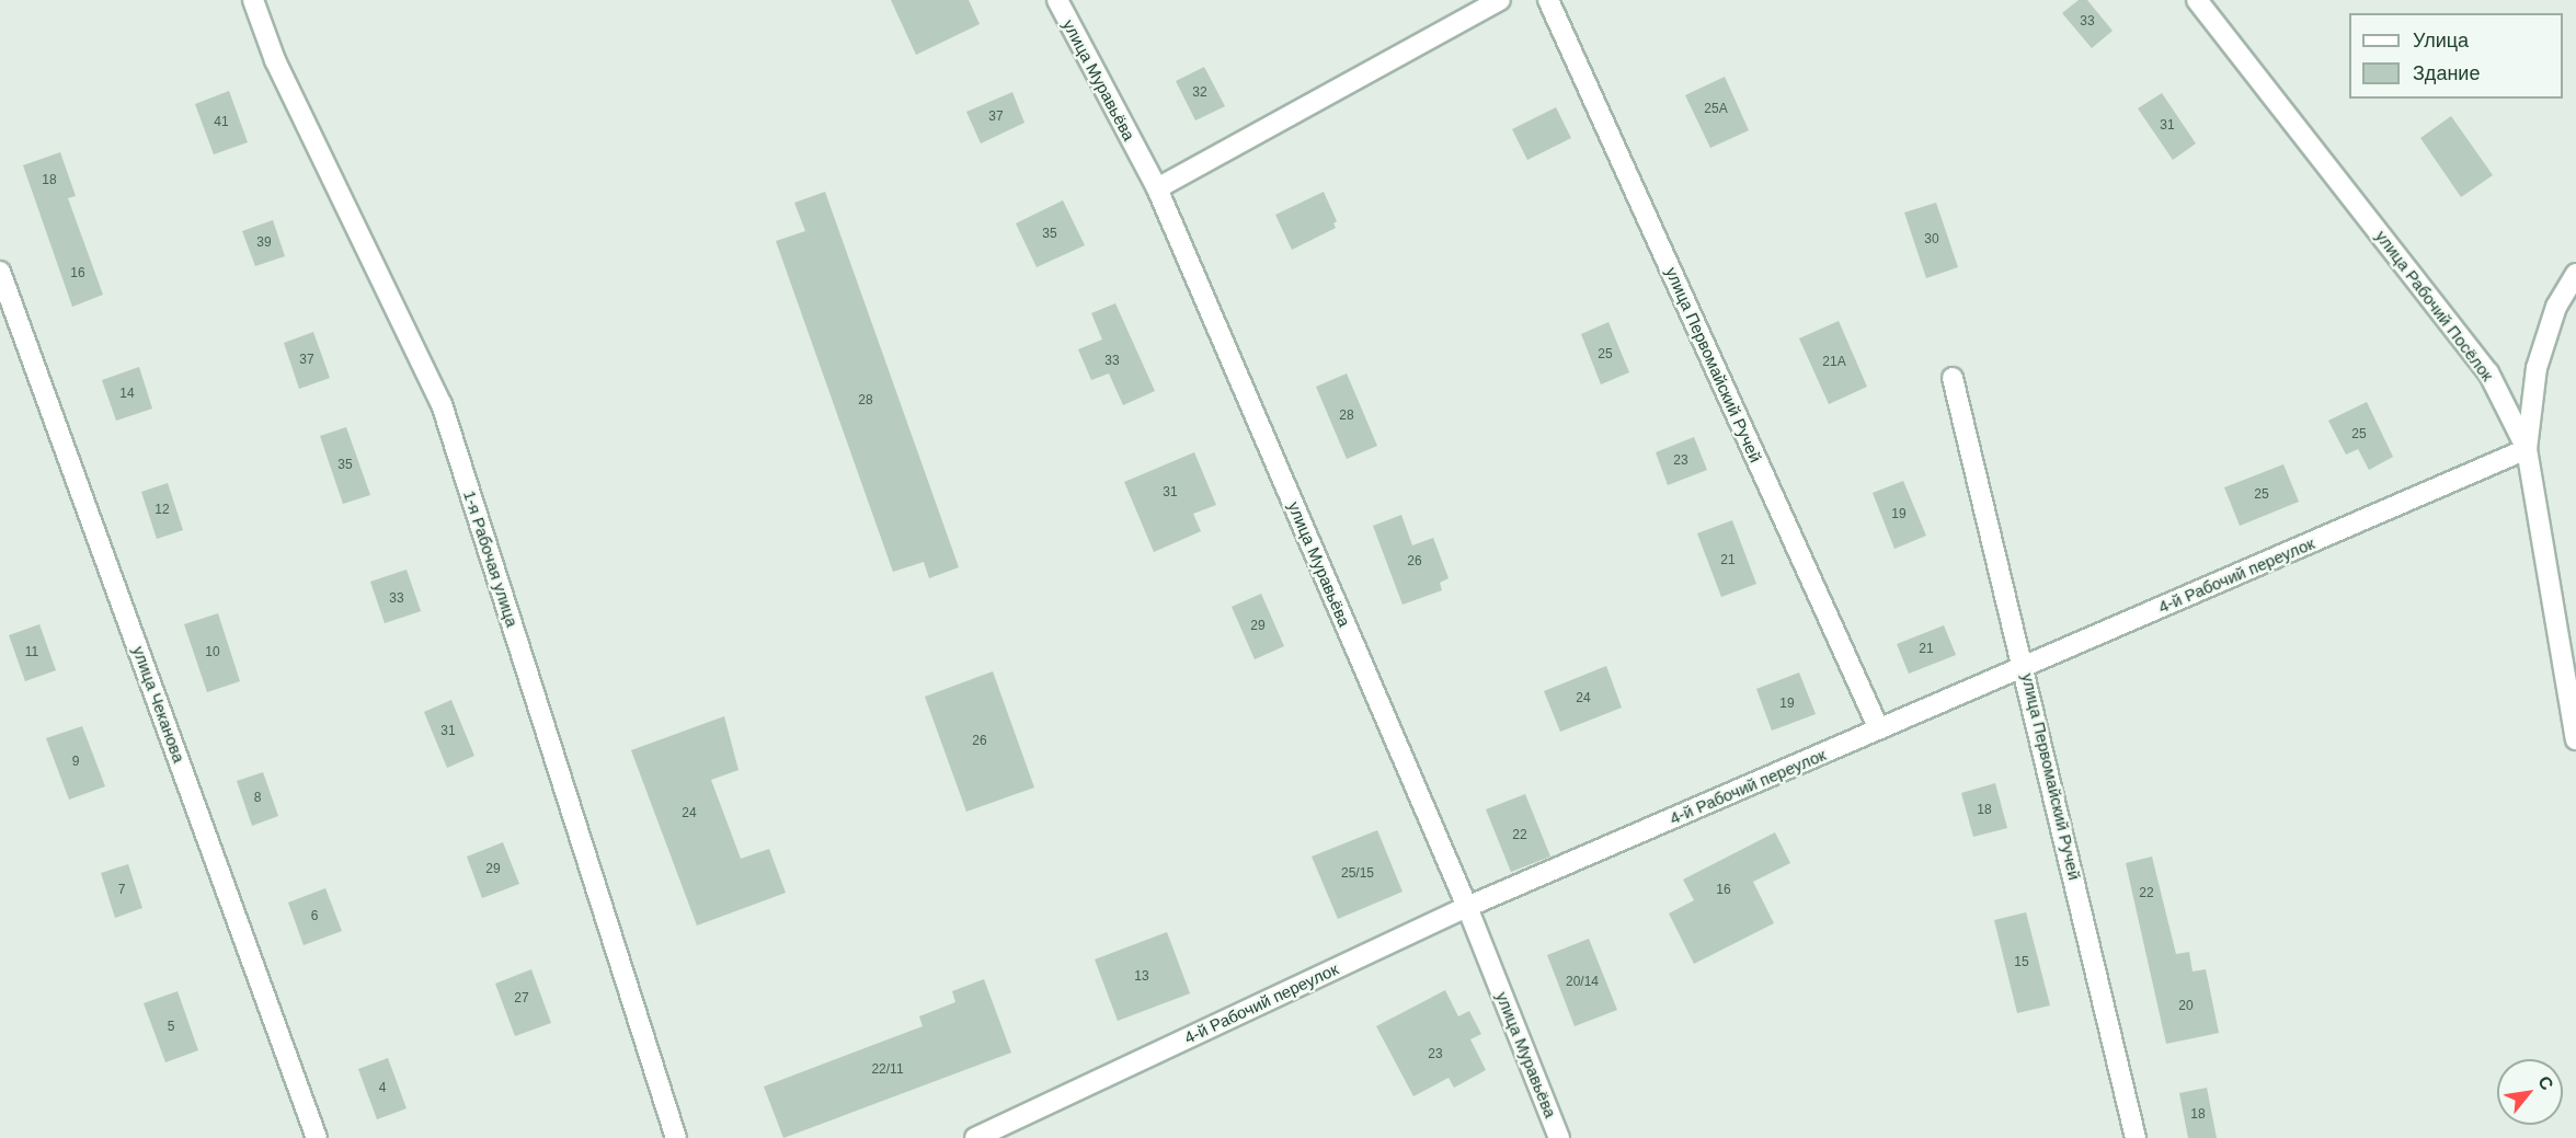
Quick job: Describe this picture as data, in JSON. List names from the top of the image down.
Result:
{
  "streets": {
    "street": [
      "улица Муравьёва",
      "улица Рабочий Посёлок",
      "улица Первомайский Ручей",
      "1-я Рабочая улица",
      "4-й Рабочий переулок",
      "улица Чеканова"
    ]
  },
  "crossings": [
    ["улица Муравьёва", "4-й Рабочий переулок"],
    ["улица Рабочий Посёлок", "4-й Рабочий переулок"],
    ["улица Первомайский Ручей", "4-й Рабочий переулок"]
  ],
  "house_numbers": [
    "33",
    "32",
    "25А",
    "37",
    "41",
    "31",
    "18",
    "35",
    "30",
    "39",
    "16",
    "25",
    "37",
    "33",
    "21А",
    "14",
    "28",
    "28",
    "25",
    "23",
    "35",
    "31",
    "25",
    "12",
    "19",
    "21",
    "26",
    "33",
    "29",
    "21",
    "11",
    "10",
    "24",
    "19",
    "31",
    "26",
    "9",
    "8",
    "18",
    "24",
    "22",
    "29",
    "25/15",
    "7",
    "16",
    "22",
    "6",
    "15",
    "13",
    "20/14",
    "27",
    "20",
    "5",
    "23",
    "22/11",
    "4",
    "18"
  ],
  "legend": ["Улица", "Здание"],
  "north": "top right"
}
